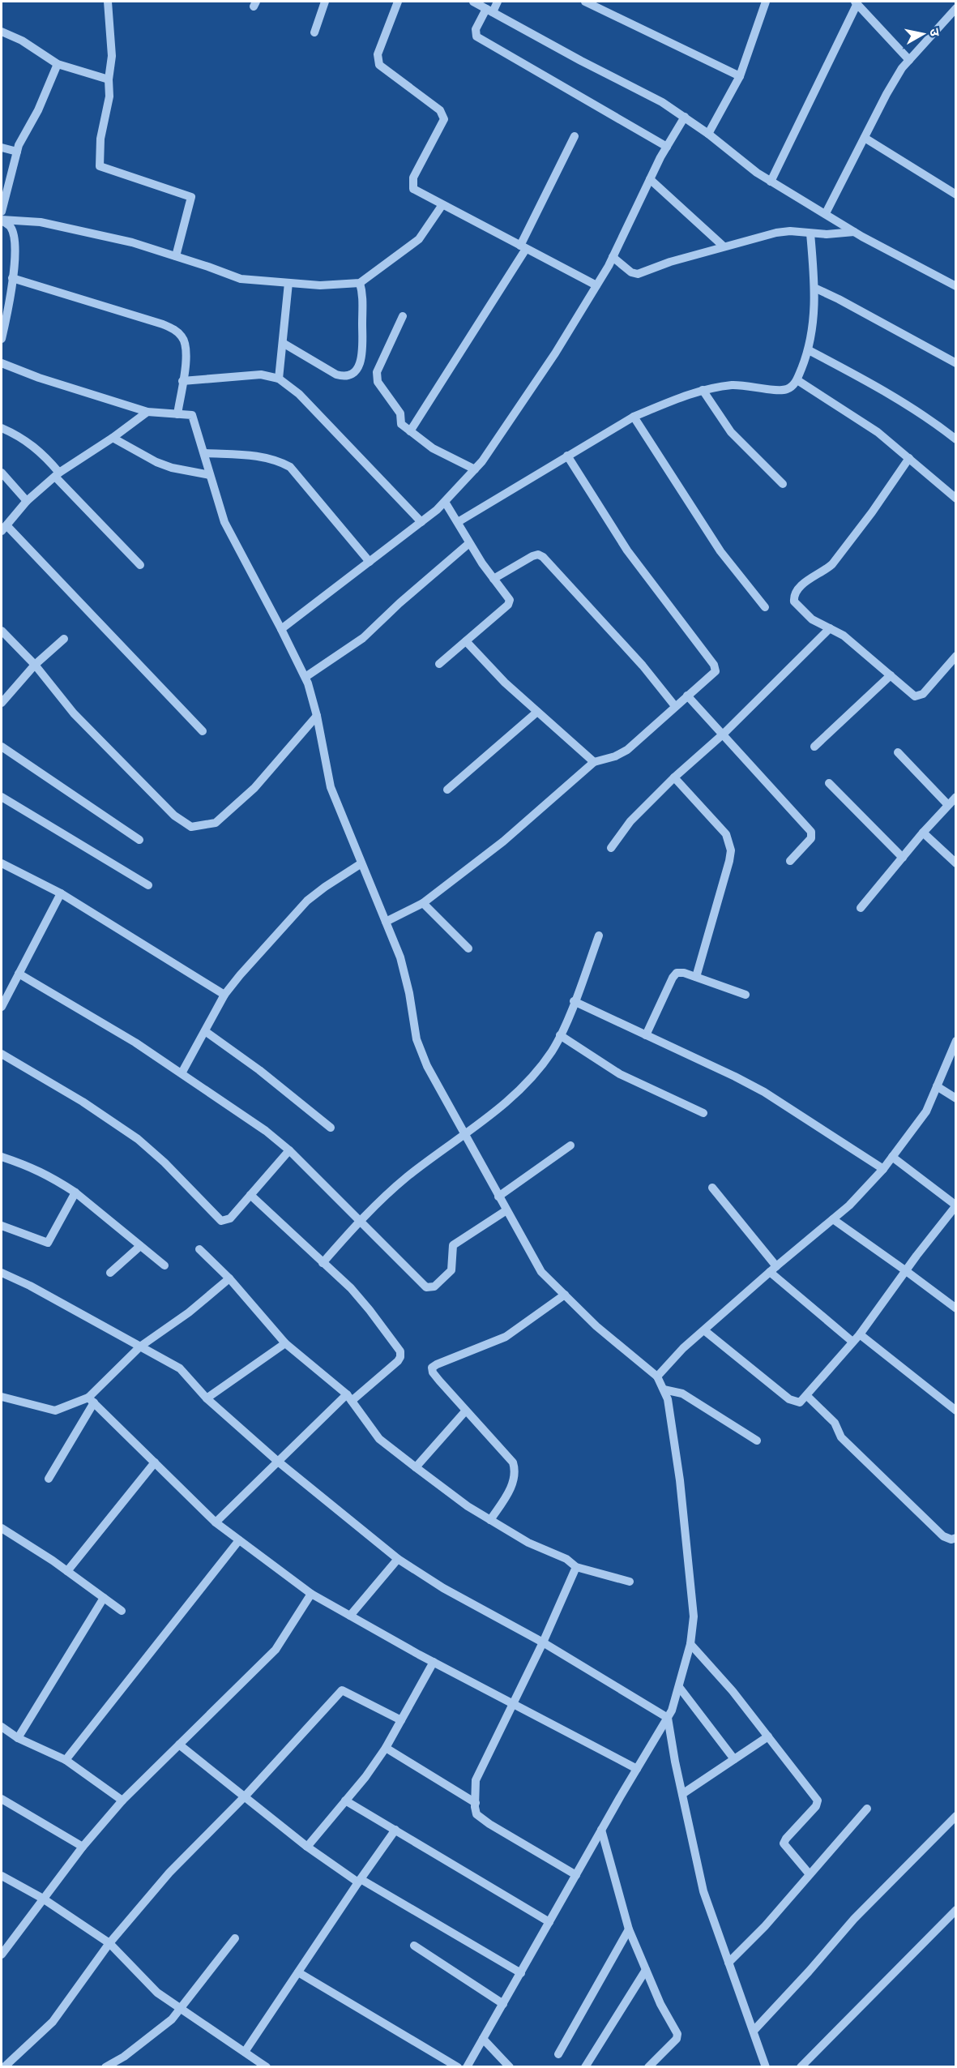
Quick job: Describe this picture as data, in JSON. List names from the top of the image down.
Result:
{
  "north": "right"
}
